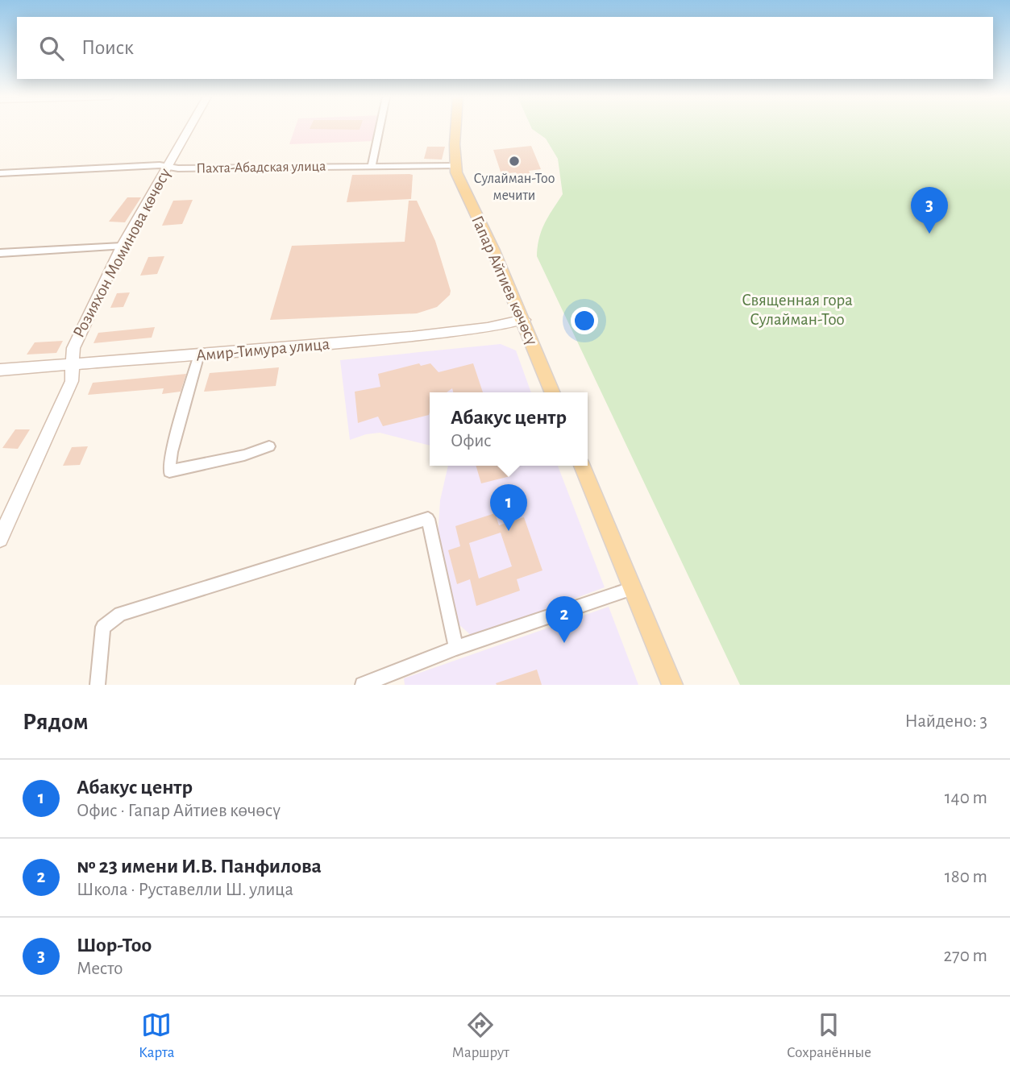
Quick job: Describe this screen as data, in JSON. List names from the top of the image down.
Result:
{
  "streets": {
    "main road": ["Гапар Айтиев көчөсү"],
    "street": ["Пахта-Абадская улица", "Розияхон Моминова көчөсү", "Амир-Тимура улица"]
  },
  "crossings": [
    ["Пахта-Абадская улица", "Розияхон Моминова көчөсү"],
    ["Пахта-Абадская улица", "Гапар Айтиев көчөсү"],
    ["Розияхон Моминова көчөсү", "Амир-Тимура улица"],
    ["Гапар Айтиев көчөсү", "Амир-Тимура улица"]
  ],
  "parks": ["Священная гора Сулайман-Тоо"],
  "places": ["Сулайман-Тоо мечити"],
  "page": {
    "search": "Поиск",
    "pins": ["3", "1", "2"],
    "popup": ["Абакус центр", "Офис"],
    "heading": ["Рядом", "Найдено: 3"],
    "list": [
      {
        "mark": "1",
        "name": "Абакус центр",
        "note": "Офис · Гапар Айтиев көчөсү",
        "value": "140 m"
      },
      {
        "mark": "2",
        "name": "№ 23 имени И.В. Панфилова",
        "note": "Школа · Руставелли Ш. улица",
        "value": "180 m"
      },
      {
        "mark": "3",
        "name": "Шор-Тоо",
        "note": "Место",
        "value": "270 m"
      }
    ],
    "nav": ["Карта", "Маршрут", "Сохранённые"]
  }
}
